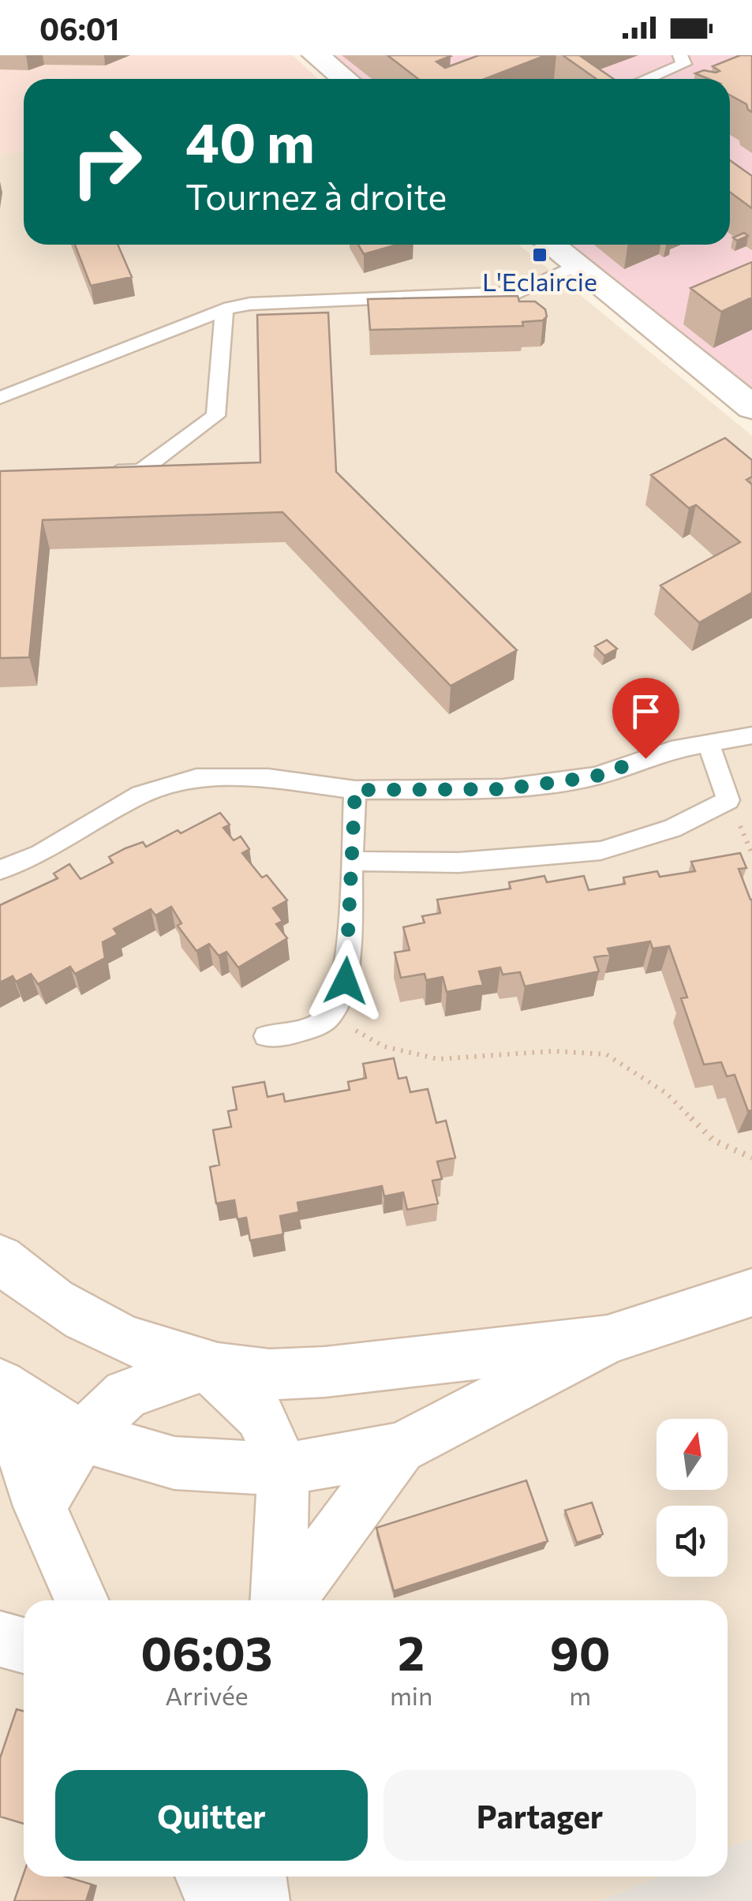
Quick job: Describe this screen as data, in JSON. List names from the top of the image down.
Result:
{
  "places": {
    "transit": ["L'Eclaircie"]
  },
  "north": "top",
  "page": {
    "status": "06:01",
    "turn": ["40 m", "Tournez à droite"],
    "eta": [
      "06:03",
      "Arrivée",
      "2",
      "min",
      "90",
      "m"
    ],
    "buttons": ["Quitter", "Partager"]
  }
}
